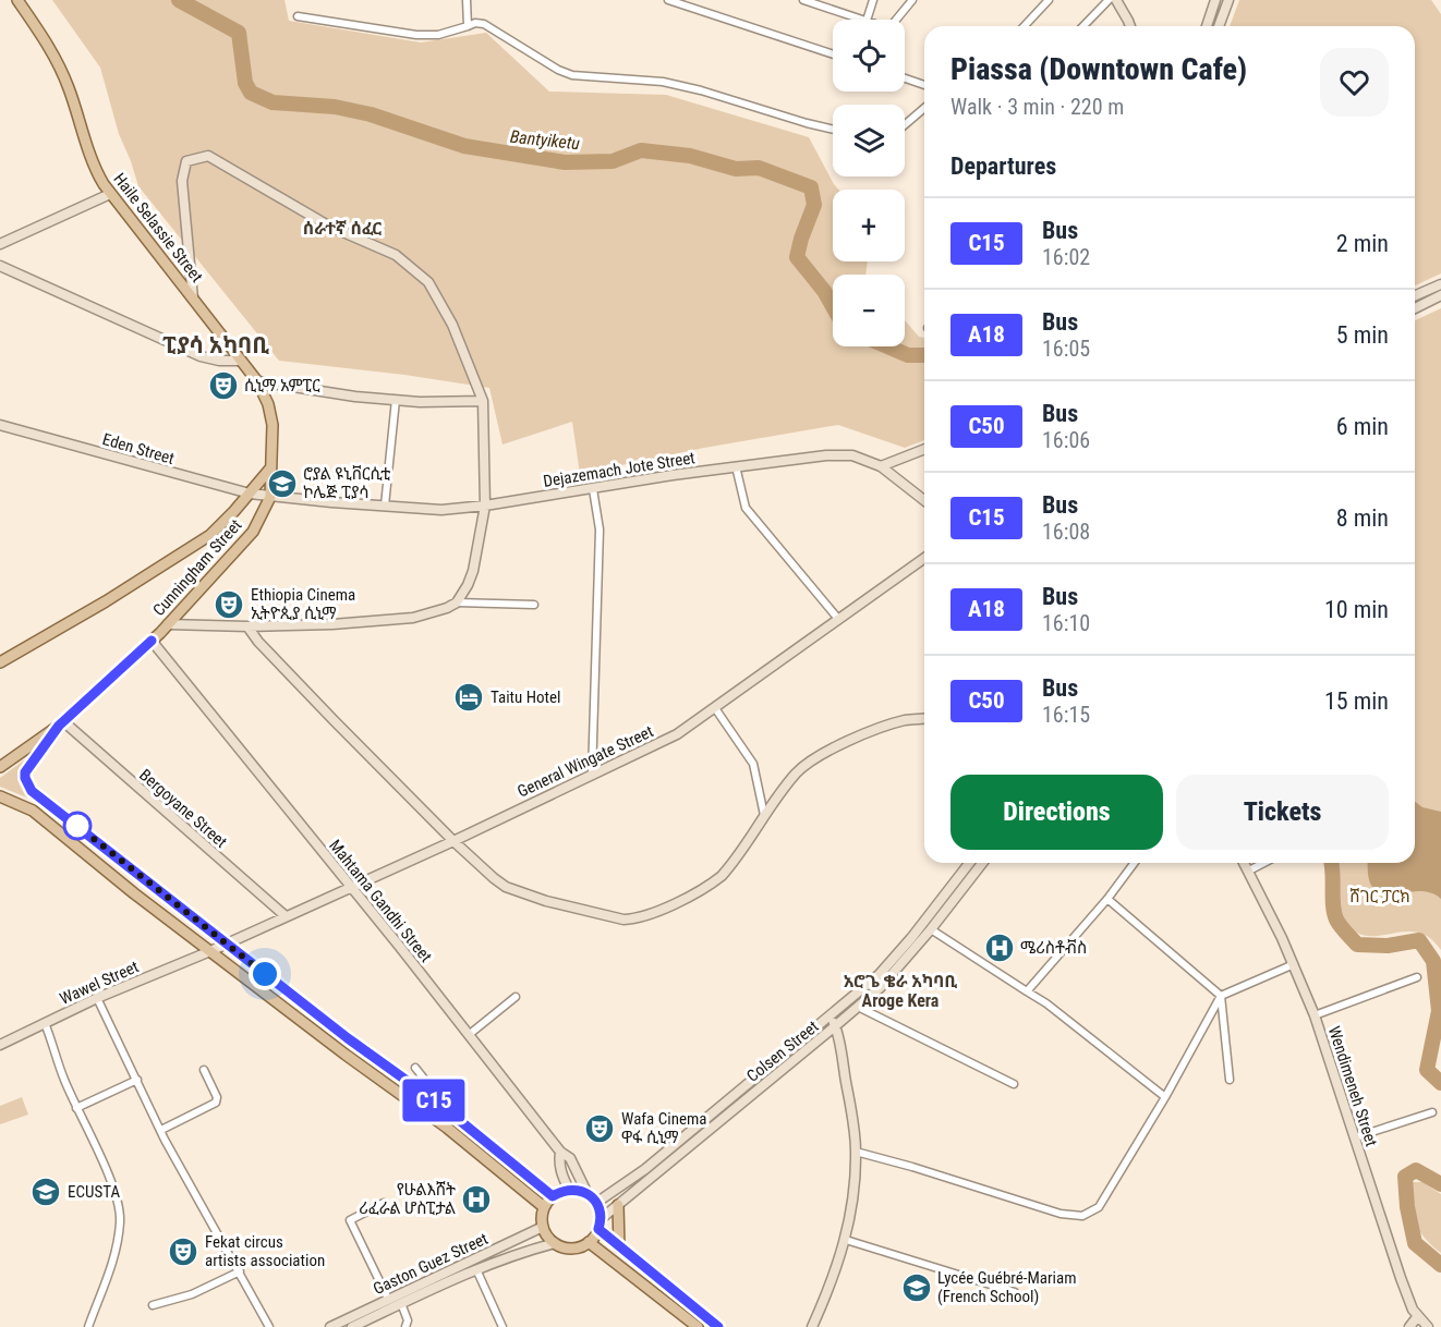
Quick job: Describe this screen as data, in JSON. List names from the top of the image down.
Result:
{
  "streets": {
    "main road": [
      "Haile Selassie Street",
      "Eden Street",
      "Dejazemach Jote Street",
      "Cunningham Street",
      "General Wingate Street",
      "Bergoyane Street",
      "Mahtama Gandhi Street",
      "Wawel Street",
      "Colsen Street",
      "Wendimeneh Street",
      "Gaston Guez Street"
    ]
  },
  "crossings": [
    ["Haile Selassie Street", "Cunningham Street"],
    ["Eden Street", "Dejazemach Jote Street"],
    ["Eden Street", "Cunningham Street"],
    ["Cunningham Street", "General Wingate Street"],
    ["Cunningham Street", "Bergoyane Street"],
    ["Cunningham Street", "Mahtama Gandhi Street"],
    ["Cunningham Street", "Wawel Street"],
    ["General Wingate Street", "Bergoyane Street"],
    ["General Wingate Street", "Mahtama Gandhi Street"],
    ["General Wingate Street", "Wawel Street"],
    ["Mahtama Gandhi Street", "Colsen Street"],
    ["Mahtama Gandhi Street", "Gaston Guez Street"],
    ["Colsen Street", "Gaston Guez Street"]
  ],
  "districts": ["ሰራተኛ ሰፈር", "ፒያሳ አካባቢ", "አሮጌ ቄራ አካባቢ Aroge Kera"],
  "water": ["Bantyiketu"],
  "parks": ["ሸገር ፓርክ"],
  "places": {
    "theatre": [
      "ሲኒማ አምፒር",
      "Ethiopia Cinema ኢትዮጲያ ሲኒማ",
      "Wafa Cinema ዋፋ ሲኒማ",
      "Fekat circus artists association"
    ],
    "school or university": ["ሮያል ዩኒቨርሲቲ ኮሌጅ ፒያሳ", "ECUSTA", "Lycée Guébré-Mariam (French School)"],
    "hotel": ["Taitu Hotel"],
    "hospital": ["ሜሪስቶቭስ", "የሁልእሸት ሪፈራል ሆስፒታል"]
  },
  "lines": ["bus line C15"],
  "page": {
    "on_map": "C15",
    "map_buttons": ["+", "−"],
    "heading": [
      ["Piassa (Downtown Cafe)", "Walk · 3 min · 220 m"],
      "Departures"
    ],
    "list": [
      {
        "mark": "C15",
        "name": "Bus",
        "note": "16:02",
        "value": "2 min"
      },
      {
        "mark": "A18",
        "name": "Bus",
        "note": "16:05",
        "value": "5 min"
      },
      {
        "mark": "C50",
        "name": "Bus",
        "note": "16:06",
        "value": "6 min"
      },
      {
        "mark": "C15",
        "name": "Bus",
        "note": "16:08",
        "value": "8 min"
      },
      {
        "mark": "A18",
        "name": "Bus",
        "note": "16:10",
        "value": "10 min"
      },
      {
        "mark": "C50",
        "name": "Bus",
        "note": "16:15",
        "value": "15 min"
      }
    ],
    "buttons": ["Directions", "Tickets"]
  }
}
